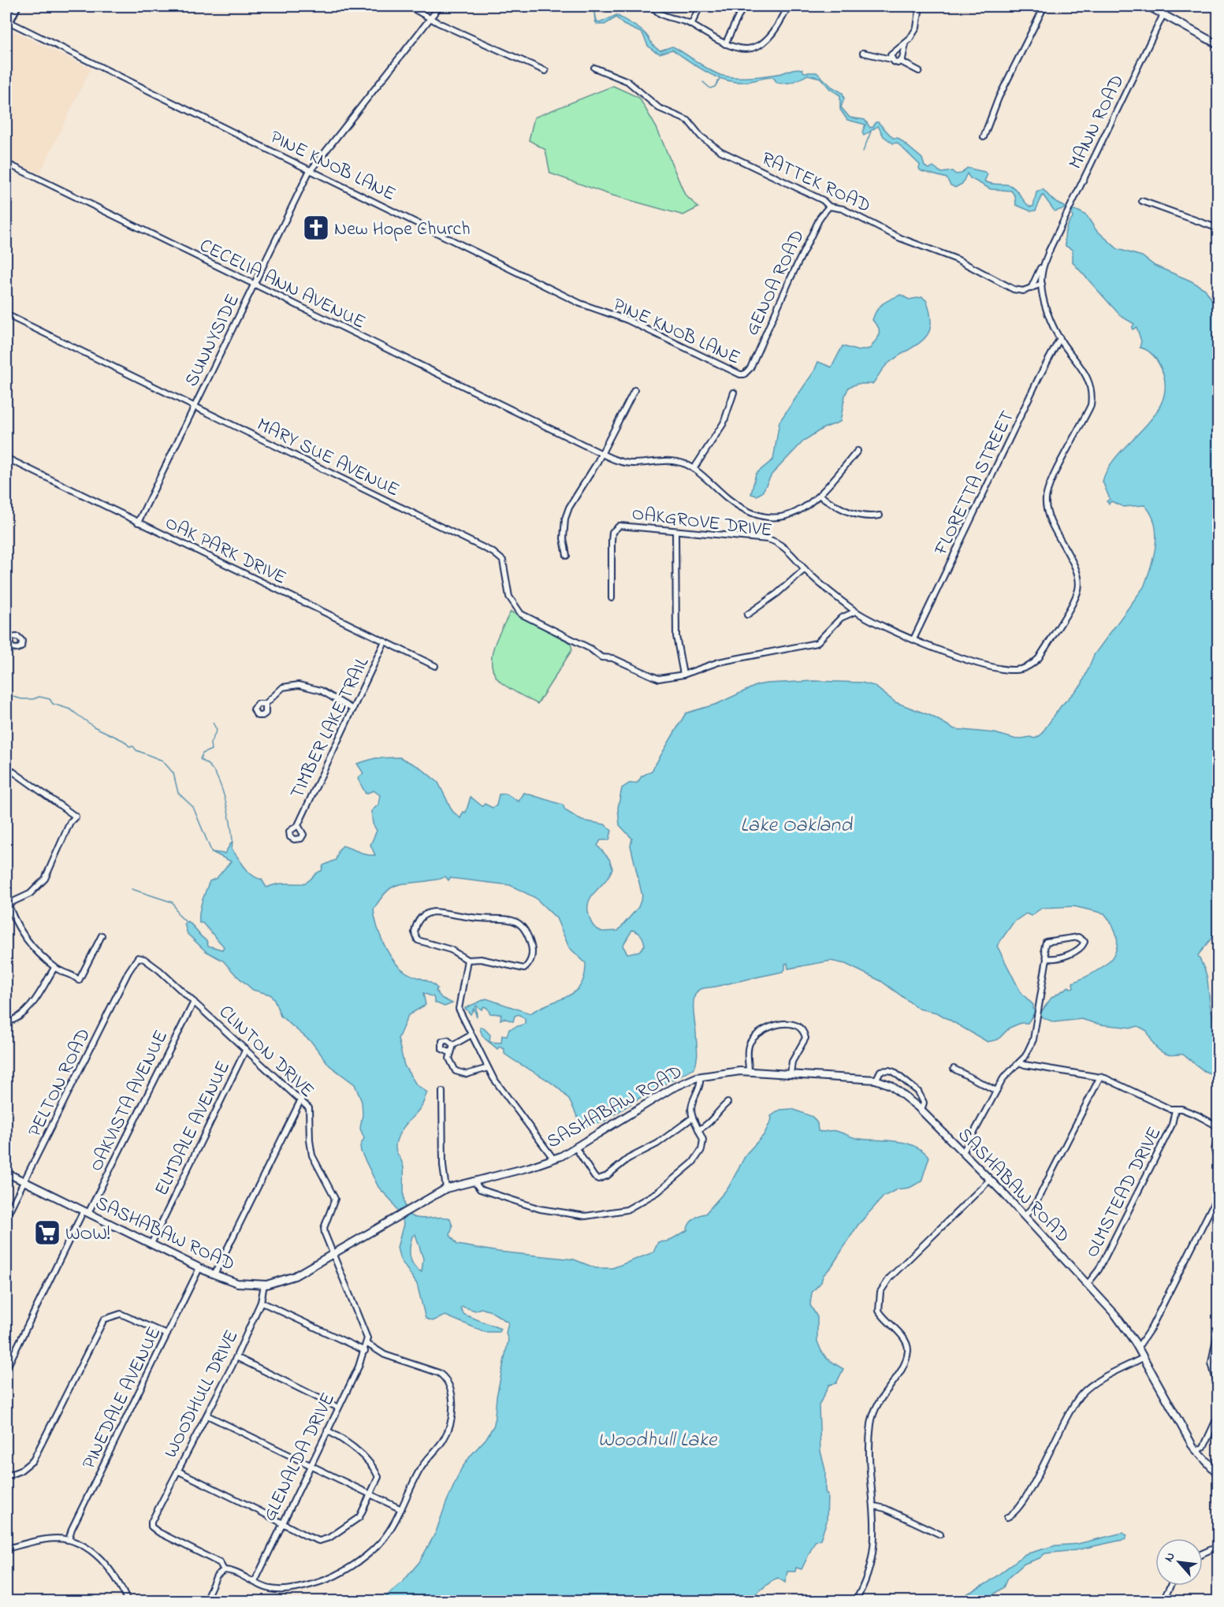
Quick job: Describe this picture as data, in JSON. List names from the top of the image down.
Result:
{
  "streets": {
    "street": [
      "MANN ROAD",
      "PINE KNOB LANE",
      "RATTEK ROAD",
      "GENOA ROAD",
      "CECELIA ANN AVENUE",
      "SUNNYSIDE",
      "MARY SUE AVENUE",
      "FLORETTA STREET",
      "OAKGROVE DRIVE",
      "OAK PARK DRIVE",
      "TIMBER LAKE TRAIL",
      "CLINTON DRIVE",
      "PELTON ROAD",
      "OAKVISTA AVENUE",
      "SASHABAW ROAD",
      "ELMDALE AVENUE",
      "OLMSTEAD DRIVE",
      "WOODHULL DRIVE",
      "PINEDALE AVENUE",
      "GLENALDA DRIVE"
    ]
  },
  "crossings": [
    ["MANN ROAD", "RATTEK ROAD"],
    ["MANN ROAD", "FLORETTA STREET"],
    ["MANN ROAD", "OAKGROVE DRIVE"],
    ["PINE KNOB LANE", "GENOA ROAD"],
    ["PINE KNOB LANE", "SUNNYSIDE"],
    ["RATTEK ROAD", "GENOA ROAD"],
    ["CECELIA ANN AVENUE", "SUNNYSIDE"],
    ["SUNNYSIDE", "MARY SUE AVENUE"],
    ["SUNNYSIDE", "OAK PARK DRIVE"],
    ["MARY SUE AVENUE", "OAKGROVE DRIVE"],
    ["FLORETTA STREET", "OAKGROVE DRIVE"],
    ["OAK PARK DRIVE", "TIMBER LAKE TRAIL"],
    ["CLINTON DRIVE", "PELTON ROAD"],
    ["CLINTON DRIVE", "OAKVISTA AVENUE"],
    ["CLINTON DRIVE", "SASHABAW ROAD"],
    ["CLINTON DRIVE", "ELMDALE AVENUE"],
    ["CLINTON DRIVE", "GLENALDA DRIVE"],
    ["PELTON ROAD", "SASHABAW ROAD"],
    ["OAKVISTA AVENUE", "SASHABAW ROAD"],
    ["SASHABAW ROAD", "ELMDALE AVENUE"],
    ["SASHABAW ROAD", "OLMSTEAD DRIVE"],
    ["SASHABAW ROAD", "WOODHULL DRIVE"],
    ["SASHABAW ROAD", "PINEDALE AVENUE"]
  ],
  "water": ["Lake Oakland", "Woodhull Lake"],
  "places": {
    "church": ["New Hope Church"],
    "supermarket": ["WOW!"]
  },
  "north": "top left"
}
